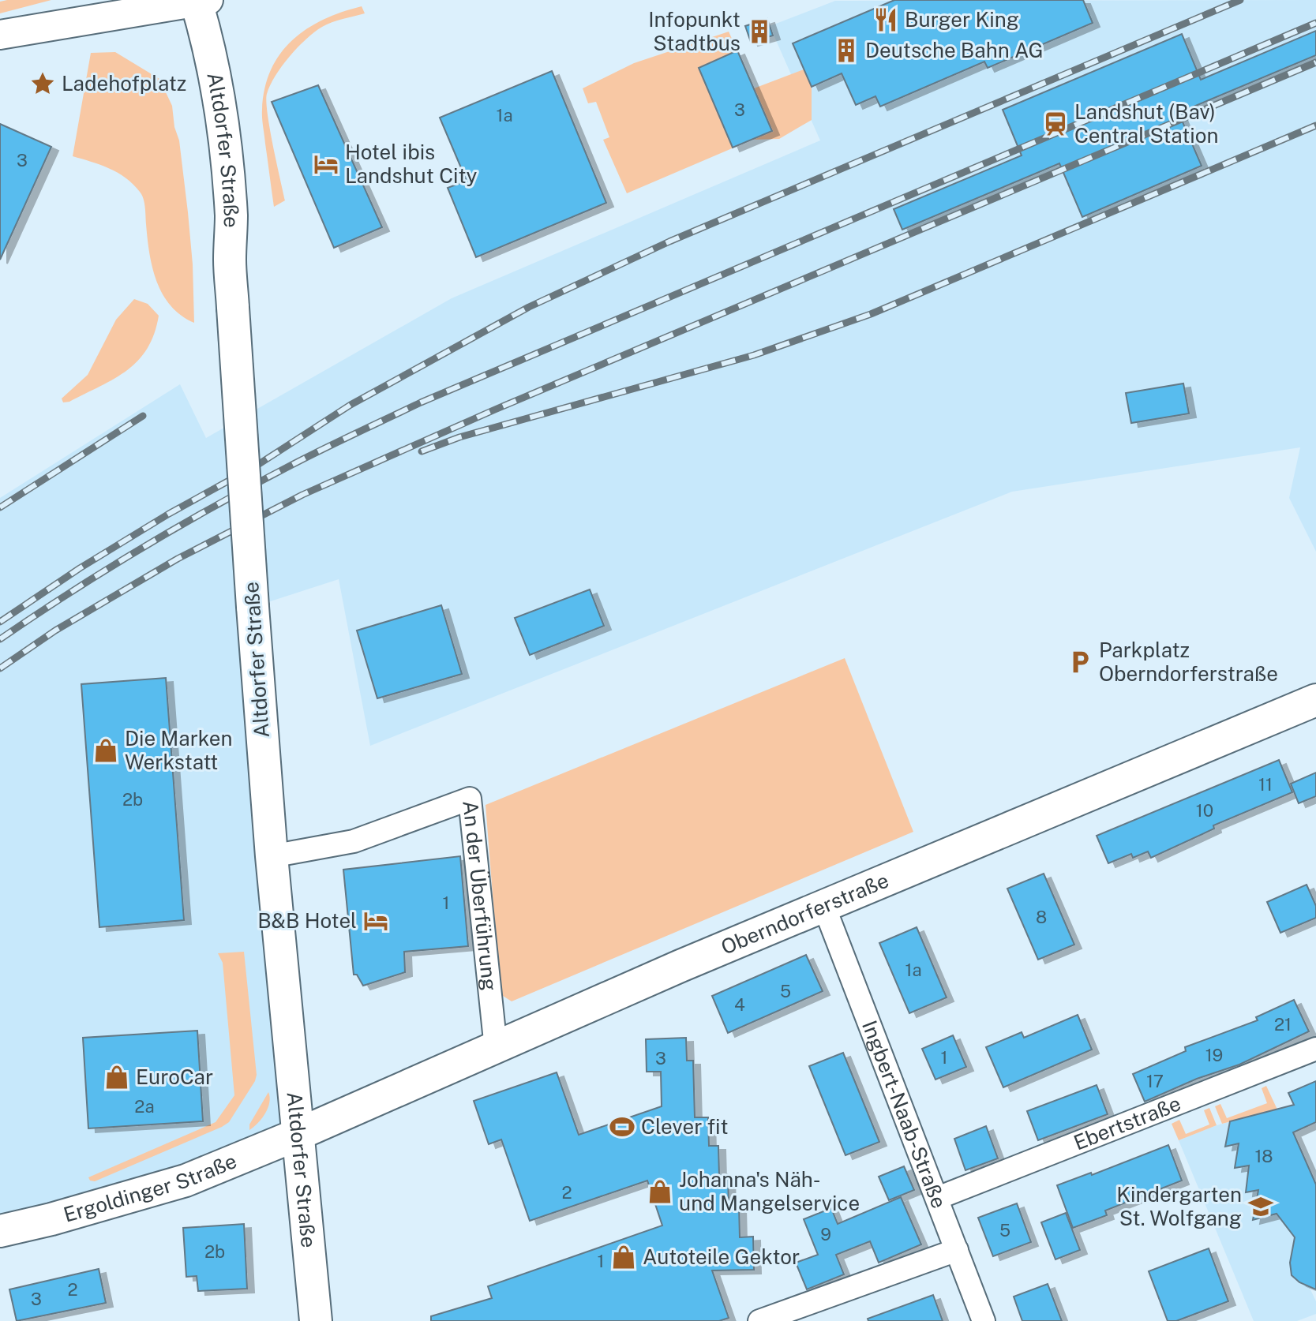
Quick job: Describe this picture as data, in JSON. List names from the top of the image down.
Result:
{
  "streets": {
    "main road": ["Altdorfer Straße", "Oberndorferstraße", "Ergoldinger Straße"],
    "street": ["An der Überführung", "Ingbert-Naab-Straße", "Ebertstraße"]
  },
  "crossings": [
    ["Altdorfer Straße", "An der Überführung"],
    ["Altdorfer Straße", "Oberndorferstraße"],
    ["Altdorfer Straße", "Ergoldinger Straße"],
    ["An der Überführung", "Oberndorferstraße"],
    ["Oberndorferstraße", "Ingbert-Naab-Straße"],
    ["Oberndorferstraße", "Ergoldinger Straße"],
    ["Ingbert-Naab-Straße", "Ebertstraße"]
  ],
  "places": {
    "restaurant": ["Burger King"],
    "building": ["Infopunkt Stadtbus", "Deutsche Bahn AG"],
    "place": ["Ladehofplatz"],
    "station": ["Landshut (Bav) Central Station"],
    "hotel": ["Hotel ibis Landshut City", "B&B Hotel"],
    "parking": ["Parkplatz Oberndorferstraße"],
    "shop": [
      "Die Marken Werkstatt",
      "EuroCar",
      "Johanna's Näh- und Mangelservice",
      "Autoteile Gektor"
    ],
    "sports": ["Clever fit"],
    "school or university": ["Kindergarten St. Wolfgang"]
  },
  "house_numbers": [
    "3",
    "1a",
    "3",
    "11",
    "2b",
    "10",
    "1",
    "8",
    "1a",
    "5",
    "4",
    "21",
    "19",
    "1",
    "3",
    "17",
    "2a",
    "18",
    "2",
    "5",
    "9",
    "2b",
    "1",
    "2",
    "3"
  ]
}
